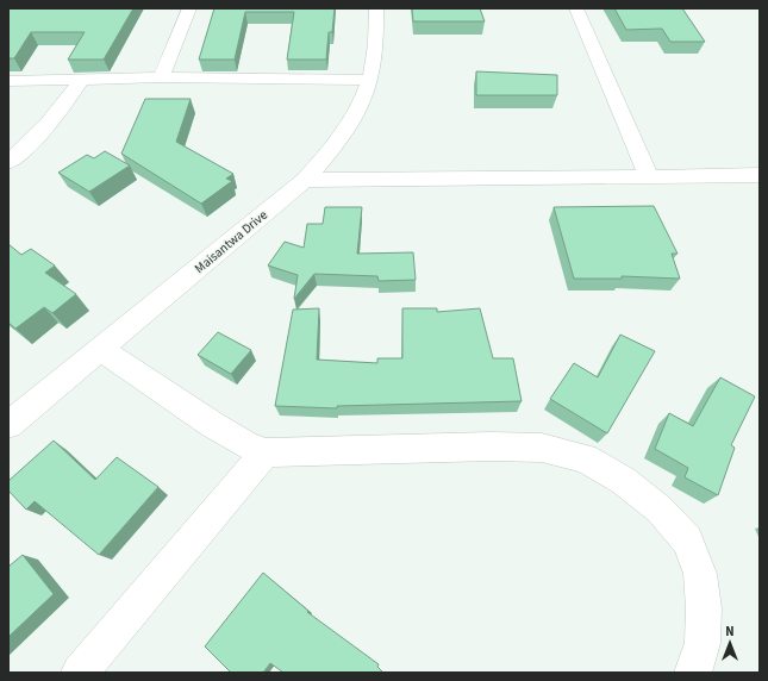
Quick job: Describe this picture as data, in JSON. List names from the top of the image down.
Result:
{
  "streets": {
    "street": ["Maisantwa Drive"]
  },
  "north": "top"
}
